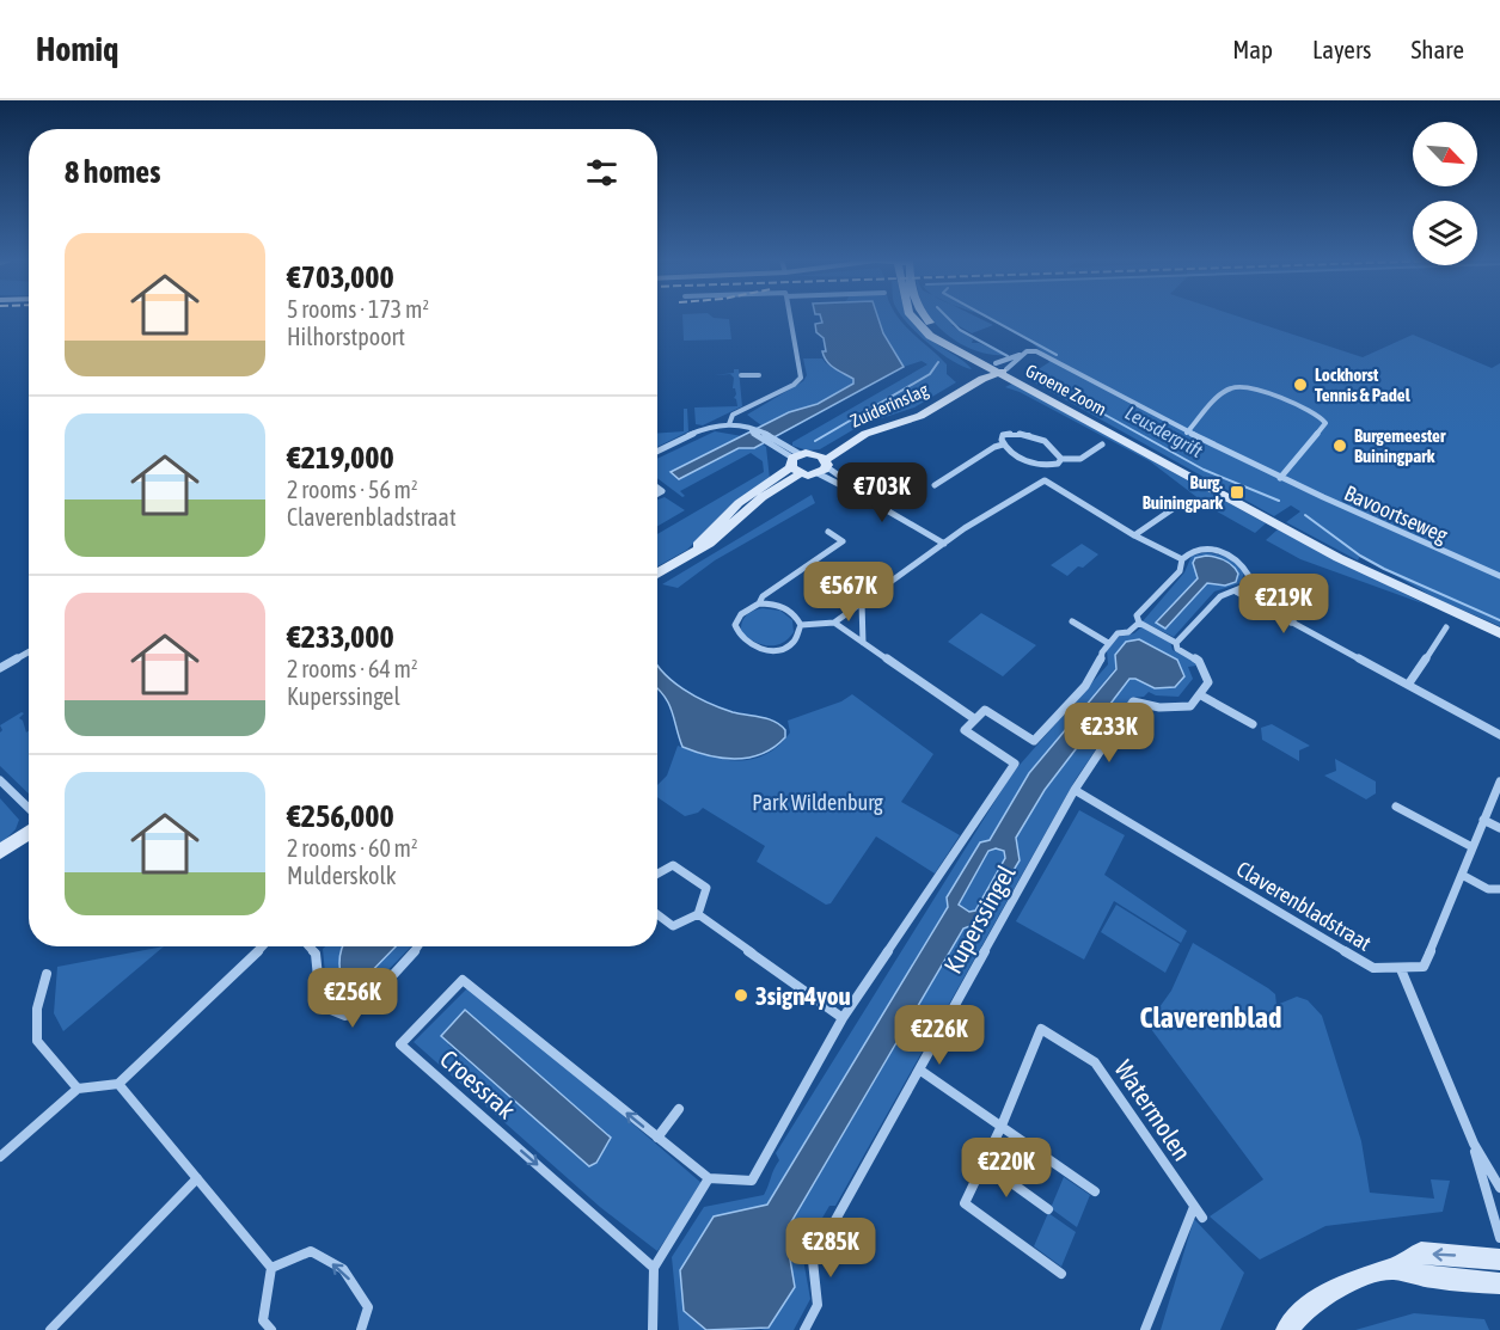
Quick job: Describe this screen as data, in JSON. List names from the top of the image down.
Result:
{
  "streets": {
    "street": [
      "Groene Zoom",
      "Zuiderinslag",
      "Bavoortseweg",
      "Claverenbladstraat",
      "Kuperssingel",
      "Croessrak",
      "Watermolen"
    ]
  },
  "crossings": [
    ["Groene Zoom", "Zuiderinslag"],
    ["Groene Zoom", "Bavoortseweg"],
    ["Zuiderinslag", "Bavoortseweg"],
    ["Claverenbladstraat", "Kuperssingel"]
  ],
  "districts": ["Claverenblad"],
  "water": ["Leusdergrift"],
  "parks": ["Park Wildenburg"],
  "places": {
    "other": ["Lockhorst Tennis & Padel", "Burgemeester Buiningpark", "3sign4you"],
    "transit": ["Burg. Buiningpark"]
  },
  "north": "bottom right",
  "page": {
    "header": "Homiq",
    "nav": ["Map", "Layers", "Share"],
    "heading": "8 homes",
    "list": [
      {
        "name": "€703,000",
        "note": "5 rooms · 173 m² · Hilhorstpoort"
      },
      {
        "name": "€219,000",
        "note": "2 rooms · 56 m² · Claverenbladstraat"
      },
      {
        "name": "€233,000",
        "note": "2 rooms · 64 m² · Kuperssingel"
      },
      {
        "name": "€256,000",
        "note": "2 rooms · 60 m² · Mulderskolk"
      }
    ],
    "price": [
      "€703K",
      "€567K",
      "€219K",
      "€233K",
      "€256K",
      "€226K",
      "€220K",
      "€285K"
    ]
  }
}
